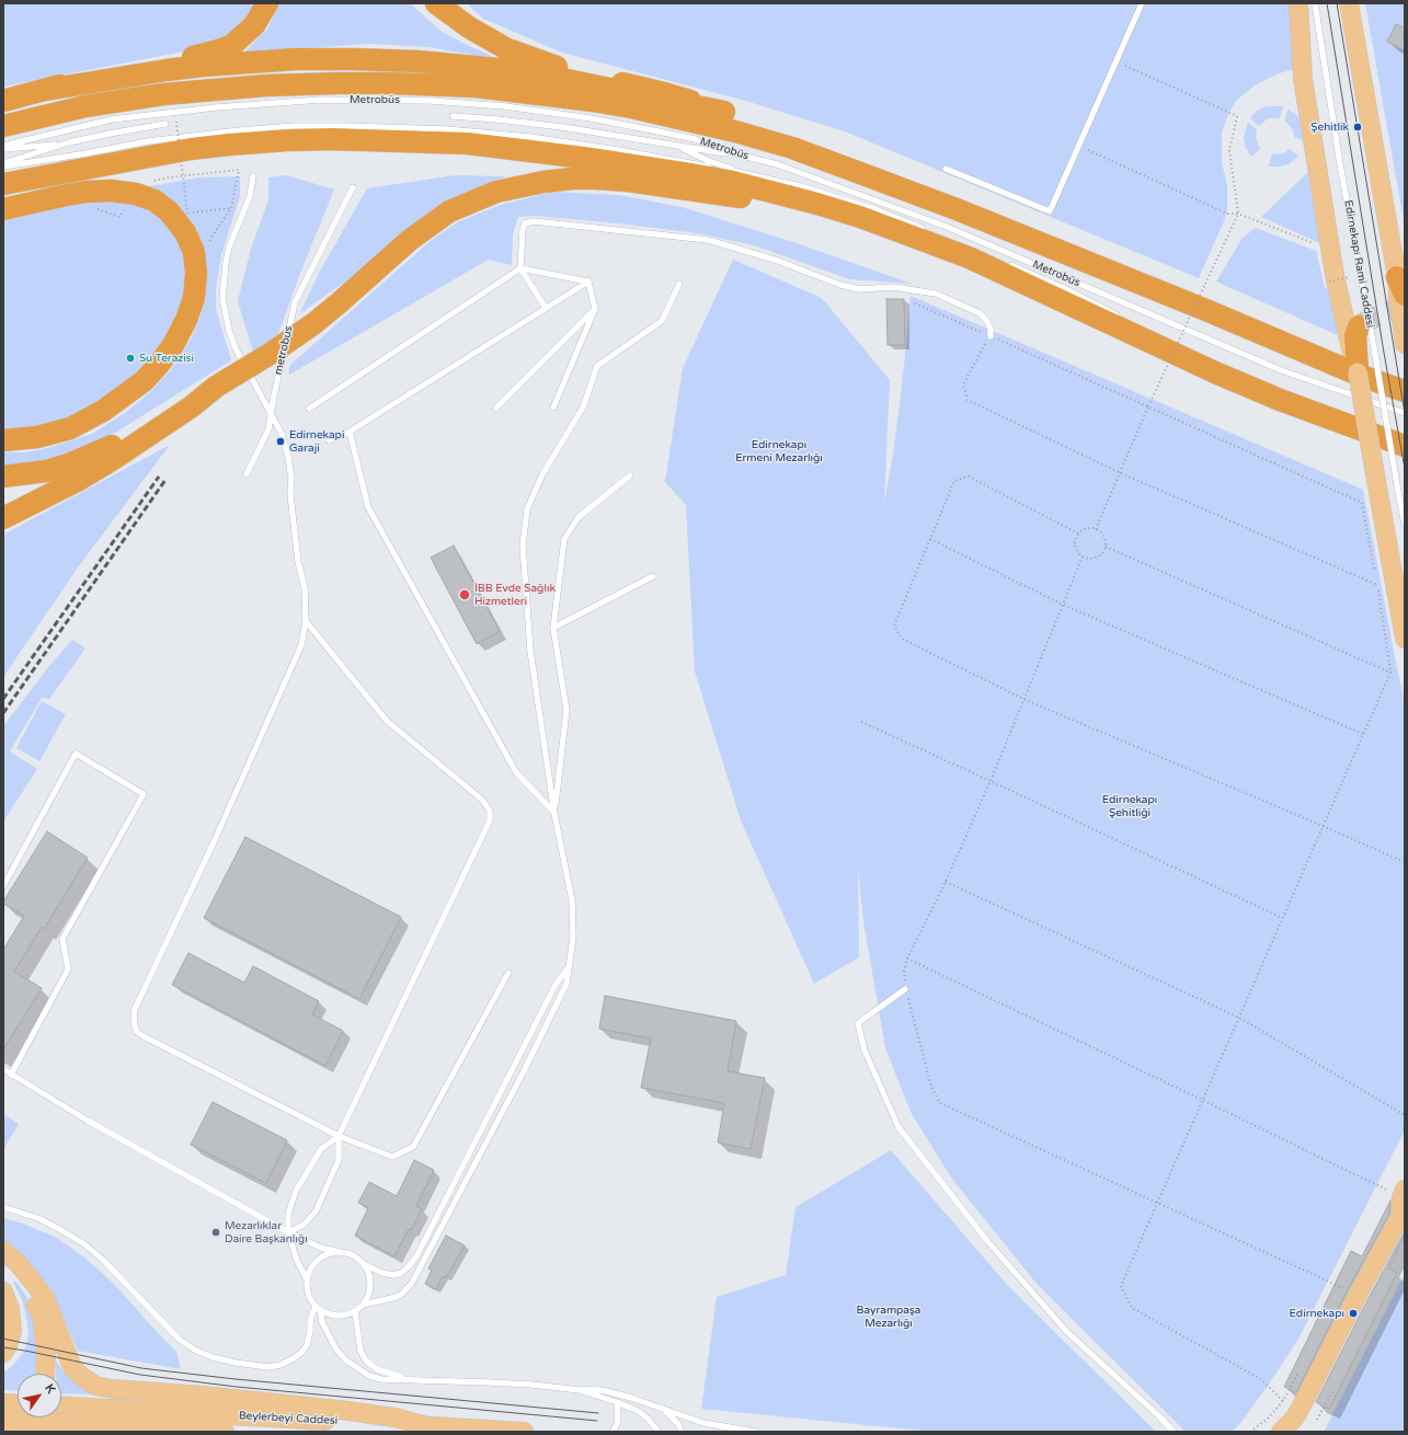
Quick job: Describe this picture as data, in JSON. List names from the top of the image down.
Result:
{
  "streets": {
    "main road": ["Beylerbeyi Caddesi"],
    "lane": ["Metrobüs", "Edirnekapı Rami Caddesi", "metrobus"]
  },
  "parks": ["Edirnekapı Ermeni Mezarlığı", "Edirnekapı Şehitliği", "Bayrampaşa Mezarlığı"],
  "places": [
    "Şehitlik",
    "Su Terazisi",
    "Edirnekapi Garaji",
    "İBB Evde Sağlık Hizmetleri",
    "Mezarlıklar Daire Başkanlığı",
    "Edirnekapı"
  ],
  "north": "top right"
}
